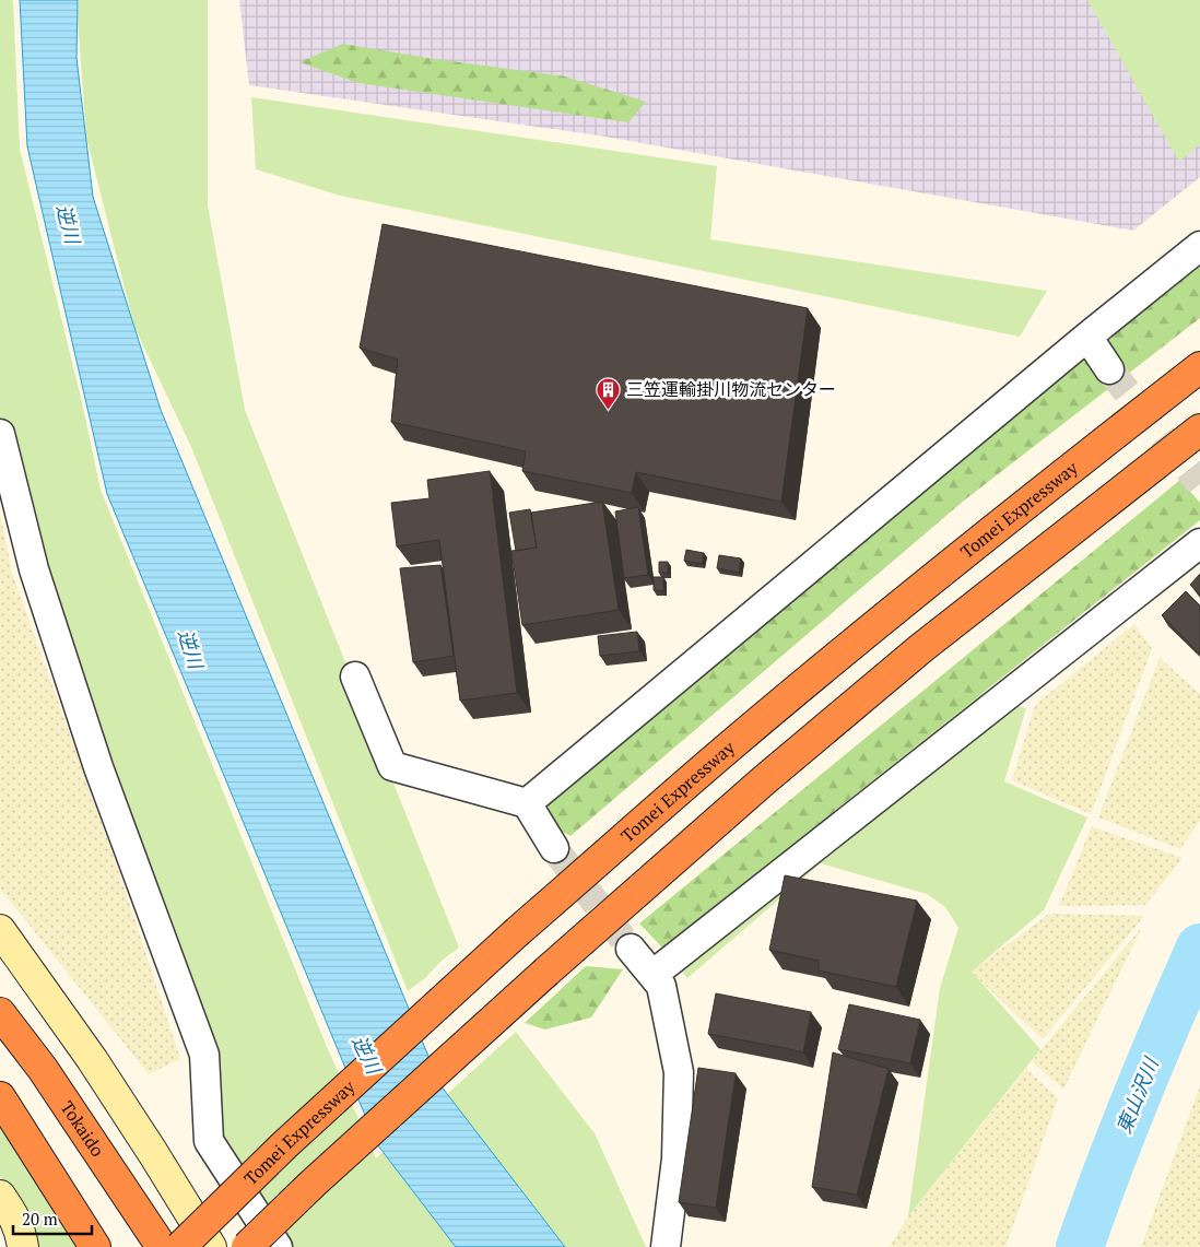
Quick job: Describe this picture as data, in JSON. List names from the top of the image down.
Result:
{
  "streets": {
    "highway": ["Tomei Expressway", "Tokaido"]
  },
  "water": ["逆川", "東山沢川"],
  "places": {
    "building": ["三笠運輸掛川物流センター"]
  },
  "scale_bar": "20 m"
}
